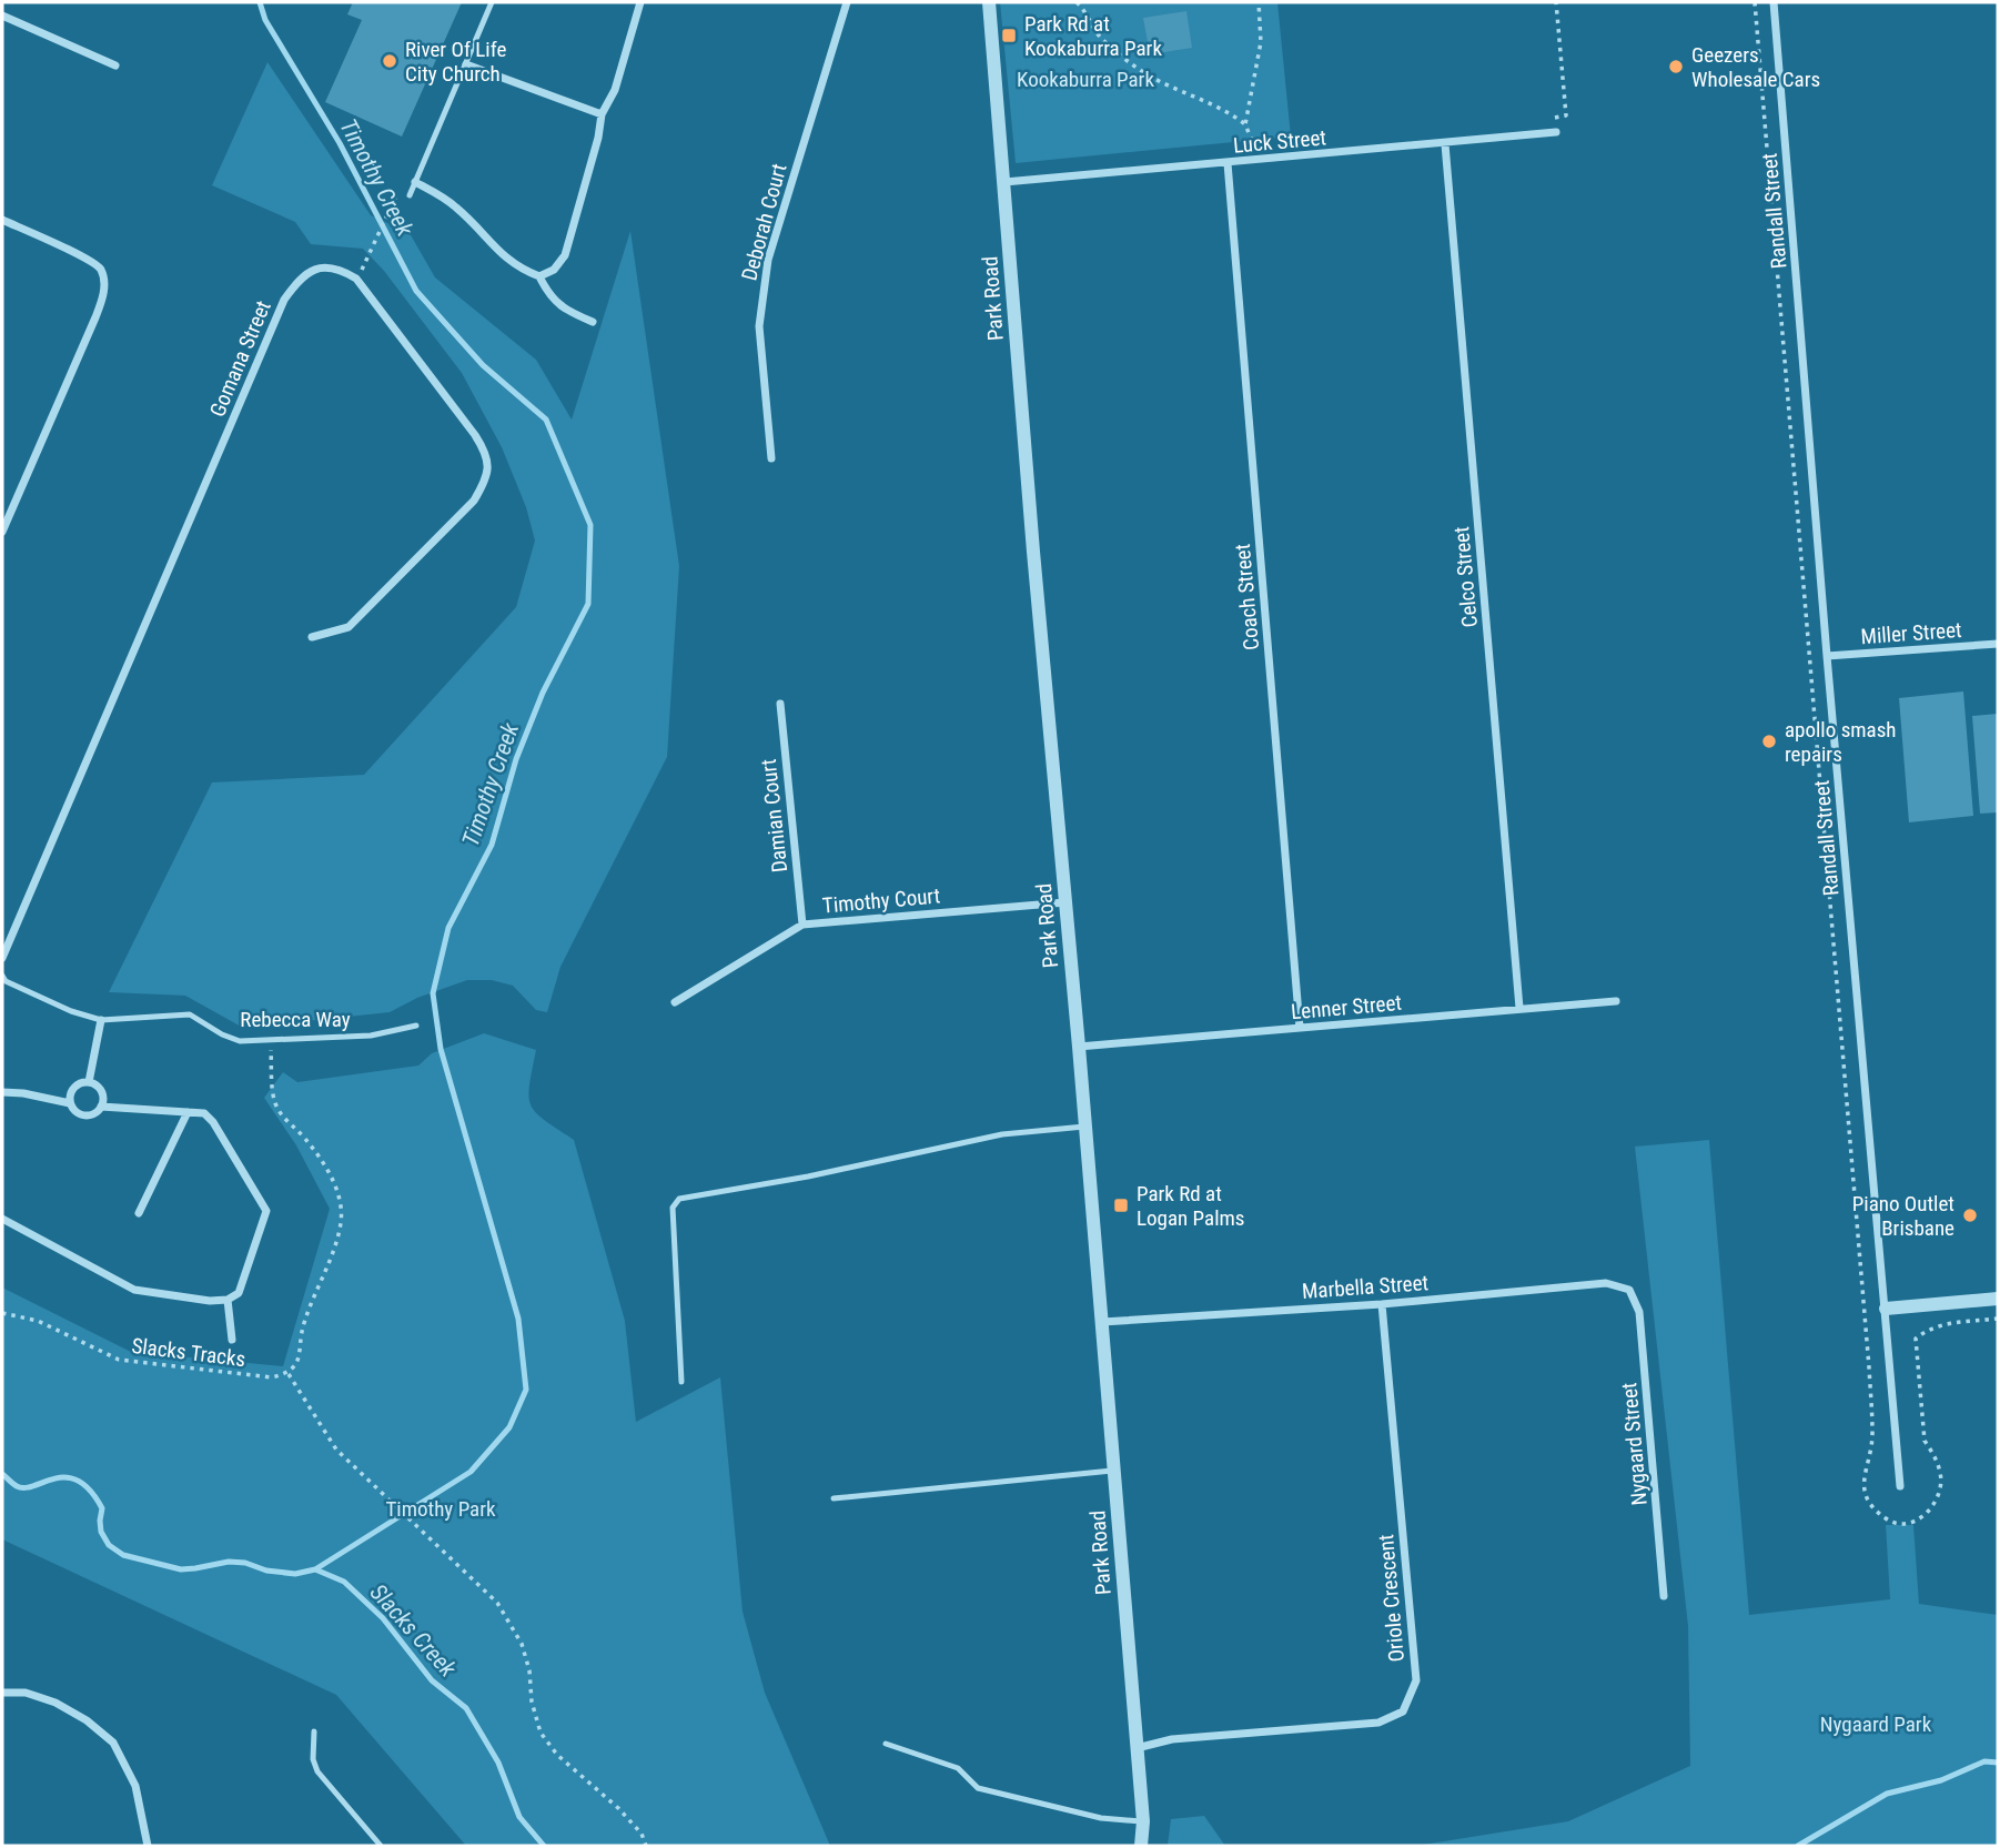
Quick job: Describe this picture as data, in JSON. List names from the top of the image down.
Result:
{
  "streets": {
    "street": [
      "Luck Street",
      "Randall Street",
      "Deborah Court",
      "Park Road",
      "Gomana Street",
      "Celco Street",
      "Coach Street",
      "Miller Street",
      "Damian Court",
      "Timothy Court",
      "Lenner Street",
      "Marbella Street",
      "Nygaard Street",
      "Oriole Crescent"
    ],
    "lane": ["Rebecca Way"],
    "path": ["Slacks Tracks"]
  },
  "crossings": [
    ["Luck Street", "Park Road"],
    ["Luck Street", "Celco Street"],
    ["Luck Street", "Coach Street"],
    ["Randall Street", "Miller Street"],
    ["Park Road", "Timothy Court"],
    ["Park Road", "Lenner Street"],
    ["Park Road", "Marbella Street"],
    ["Park Road", "Oriole Crescent"],
    ["Celco Street", "Lenner Street"],
    ["Coach Street", "Lenner Street"],
    ["Damian Court", "Timothy Court"],
    ["Marbella Street", "Nygaard Street"],
    ["Marbella Street", "Oriole Crescent"]
  ],
  "water": ["Timothy Creek", "Slacks Creek"],
  "parks": ["Kookaburra Park", "Timothy Park", "Nygaard Park"],
  "places": {
    "transit": ["Park Rd at Kookaburra Park", "Park Rd at Logan Palms"],
    "other": [
      "River Of Life City Church",
      "Geezers Wholesale Cars",
      "apollo smash repairs",
      "Piano Outlet Brisbane"
    ]
  }
}
